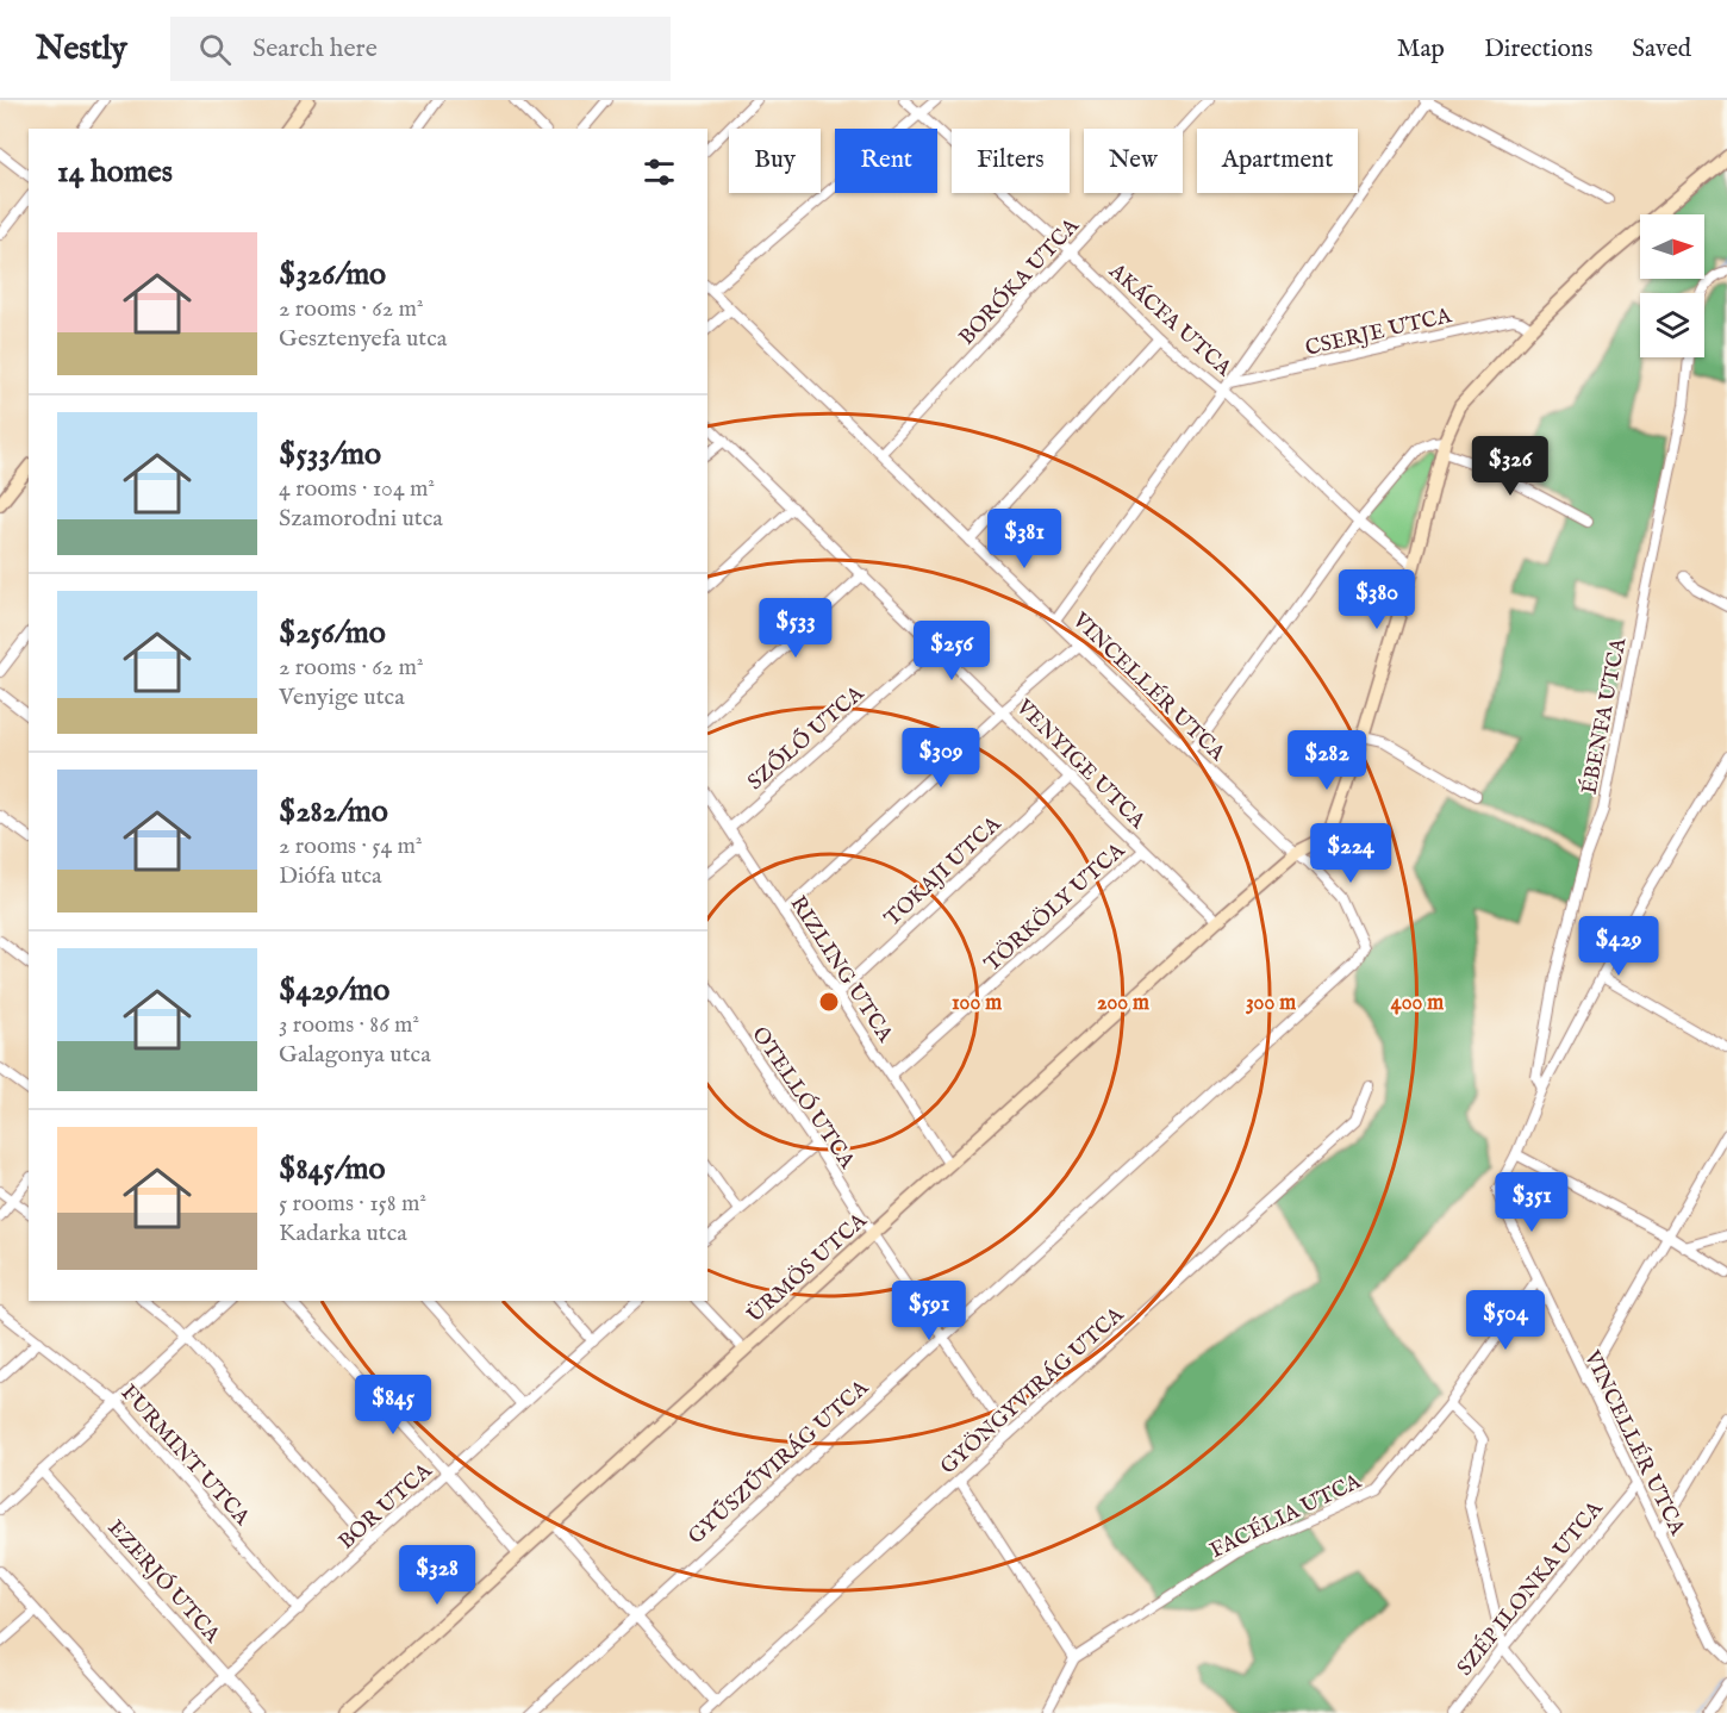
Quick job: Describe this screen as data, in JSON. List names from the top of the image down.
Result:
{
  "streets": {
    "street": [
      "BORÓKA UTCA",
      "AKÁCFA UTCA",
      "CSERJE UTCA",
      "VINCELLÉR UTCA",
      "ÉBENFA UTCA",
      "SZŐLŐ UTCA",
      "VENYIGE UTCA",
      "TOKAJI UTCA",
      "TÖRKÖLY UTCA",
      "RIZLING UTCA",
      "OTELLÓ UTCA",
      "ÜRMÖS UTCA",
      "GYÖNGYVIRÁG UTCA",
      "FURMINT UTCA",
      "GYŰSZŰVIRÁG UTCA",
      "BOR UTCA",
      "FACÉLIA UTCA",
      "EZERJÓ UTCA",
      "SZÉP ILONKA UTCA"
    ]
  },
  "crossings": [
    ["BORÓKA UTCA", "AKÁCFA UTCA"],
    ["BORÓKA UTCA", "VINCELLÉR UTCA"],
    ["AKÁCFA UTCA", "CSERJE UTCA"],
    ["AKÁCFA UTCA", "ÜRMÖS UTCA"],
    ["CSERJE UTCA", "ÜRMÖS UTCA"],
    ["VINCELLÉR UTCA", "ÜRMÖS UTCA"],
    ["VINCELLÉR UTCA", "GYŰSZŰVIRÁG UTCA"],
    ["VINCELLÉR UTCA", "FACÉLIA UTCA"],
    ["VINCELLÉR UTCA", "SZÉP ILONKA UTCA"],
    ["SZŐLŐ UTCA", "VENYIGE UTCA"],
    ["SZŐLŐ UTCA", "RIZLING UTCA"],
    ["VENYIGE UTCA", "TOKAJI UTCA"],
    ["VENYIGE UTCA", "TÖRKÖLY UTCA"],
    ["VENYIGE UTCA", "ÜRMÖS UTCA"],
    ["TOKAJI UTCA", "RIZLING UTCA"],
    ["TÖRKÖLY UTCA", "RIZLING UTCA"],
    ["RIZLING UTCA", "ÜRMÖS UTCA"],
    ["OTELLÓ UTCA", "ÜRMÖS UTCA"],
    ["OTELLÓ UTCA", "GYÖNGYVIRÁG UTCA"],
    ["OTELLÓ UTCA", "GYŰSZŰVIRÁG UTCA"],
    ["FURMINT UTCA", "BOR UTCA"],
    ["BOR UTCA", "EZERJÓ UTCA"]
  ],
  "north": "right",
  "page": {
    "header": "Nestly",
    "search": "Search here",
    "nav": ["Map", "Directions", "Saved"],
    "chip": [
      "Buy",
      "Rent",
      "Filters",
      "New",
      "Apartment"
    ],
    "heading": "14 homes",
    "list": [
      {
        "name": "$326/mo",
        "note": "2 rooms · 62 m² · Gesztenyefa utca"
      },
      {
        "name": "$533/mo",
        "note": "4 rooms · 104 m² · Szamorodni utca"
      },
      {
        "name": "$256/mo",
        "note": "2 rooms · 62 m² · Venyige utca"
      },
      {
        "name": "$282/mo",
        "note": "2 rooms · 54 m² · Diófa utca"
      },
      {
        "name": "$429/mo",
        "note": "3 rooms · 86 m² · Galagonya utca"
      },
      {
        "name": "$845/mo",
        "note": "5 rooms · 158 m² · Kadarka utca"
      }
    ],
    "price": [
      "$326",
      "$381",
      "$380",
      "$533",
      "$256",
      "$309",
      "$282",
      "$224",
      "$429",
      "$351",
      "$591",
      "$504",
      "$845",
      "$328"
    ]
  },
  "rings": [
    "100 m",
    "200 m",
    "300 m",
    "400 m"
  ]
}
